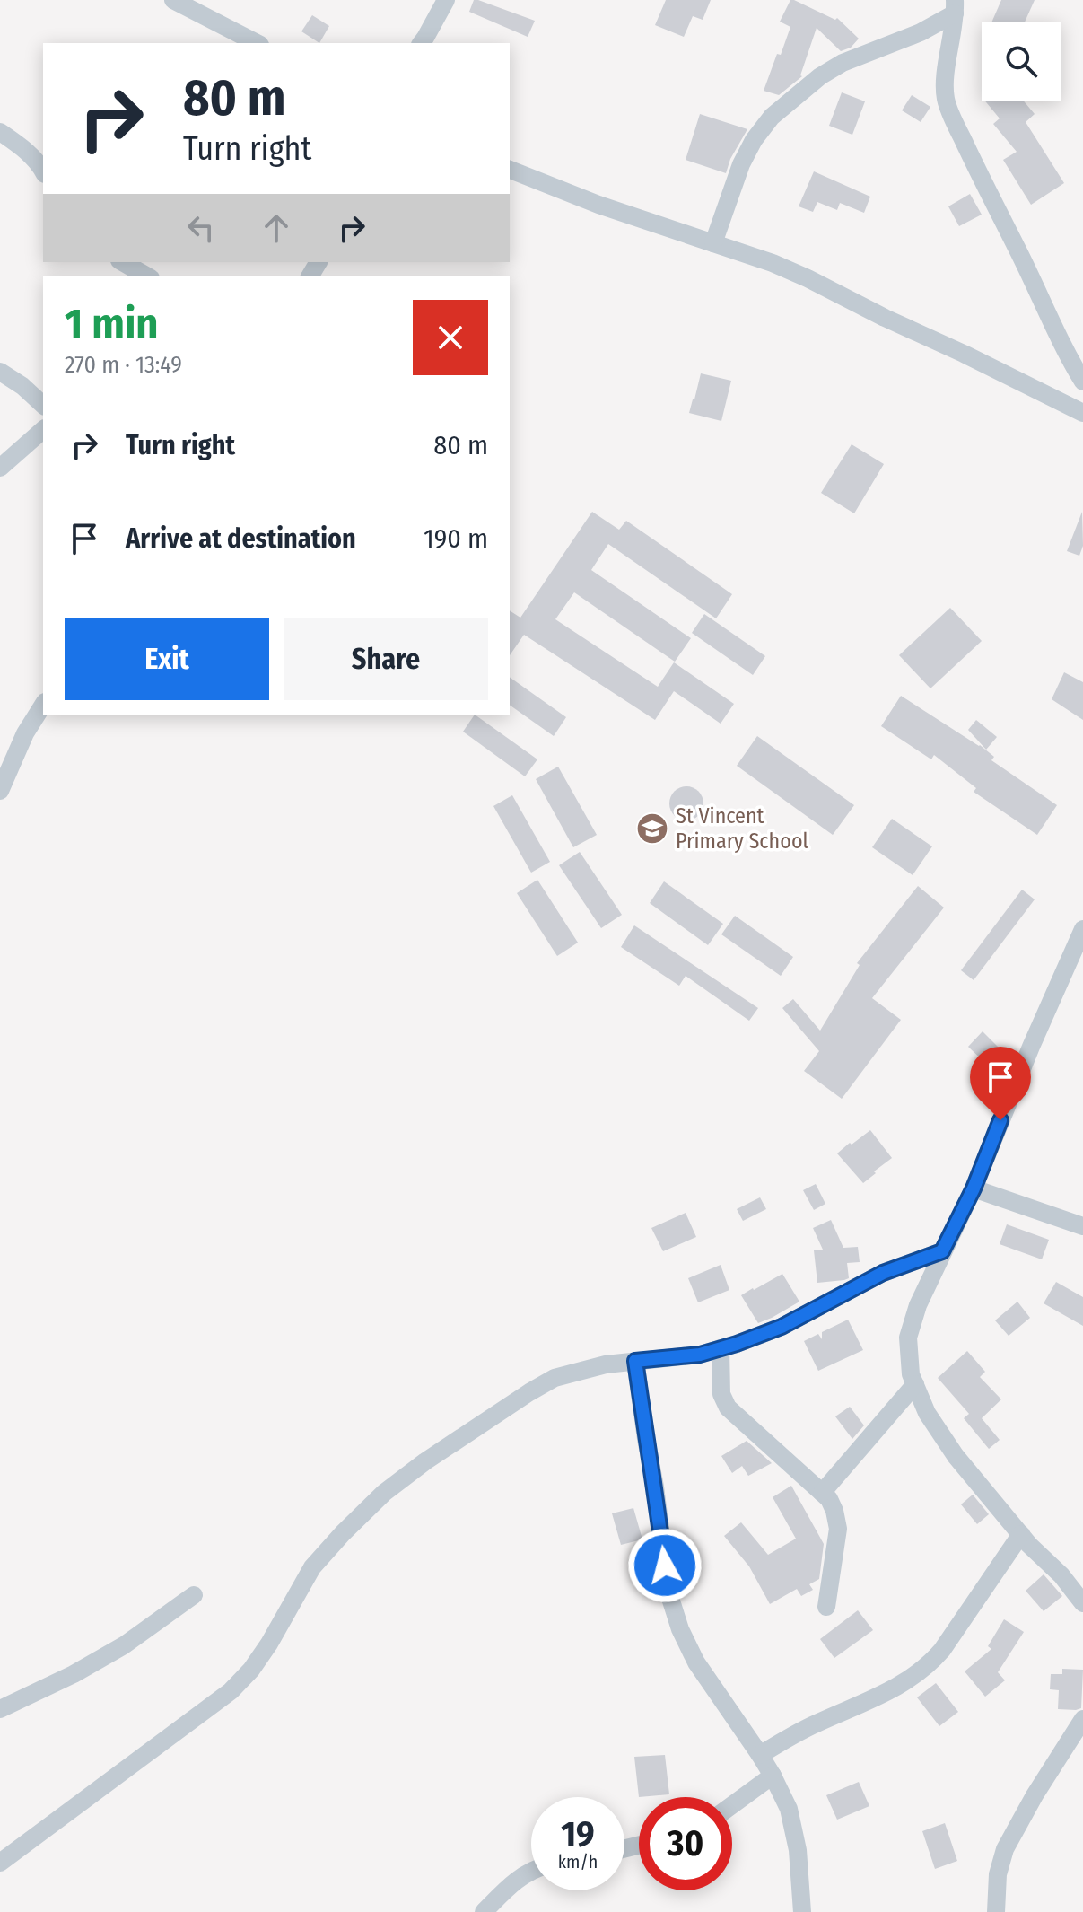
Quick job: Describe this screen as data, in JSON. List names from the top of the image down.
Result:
{
  "places": {
    "school or university": ["St Vincent Primary School"]
  },
  "page": {
    "turn": ["80 m", "Turn right"],
    "heading": ["1 min", "270 m · 13:49"],
    "list": [
      {
        "name": "Turn right",
        "value": "80 m"
      },
      {
        "name": "Arrive at destination",
        "value": "190 m"
      }
    ],
    "buttons": ["Exit", "Share"],
    "speed": "19 km/h",
    "limit": "30"
  }
}
